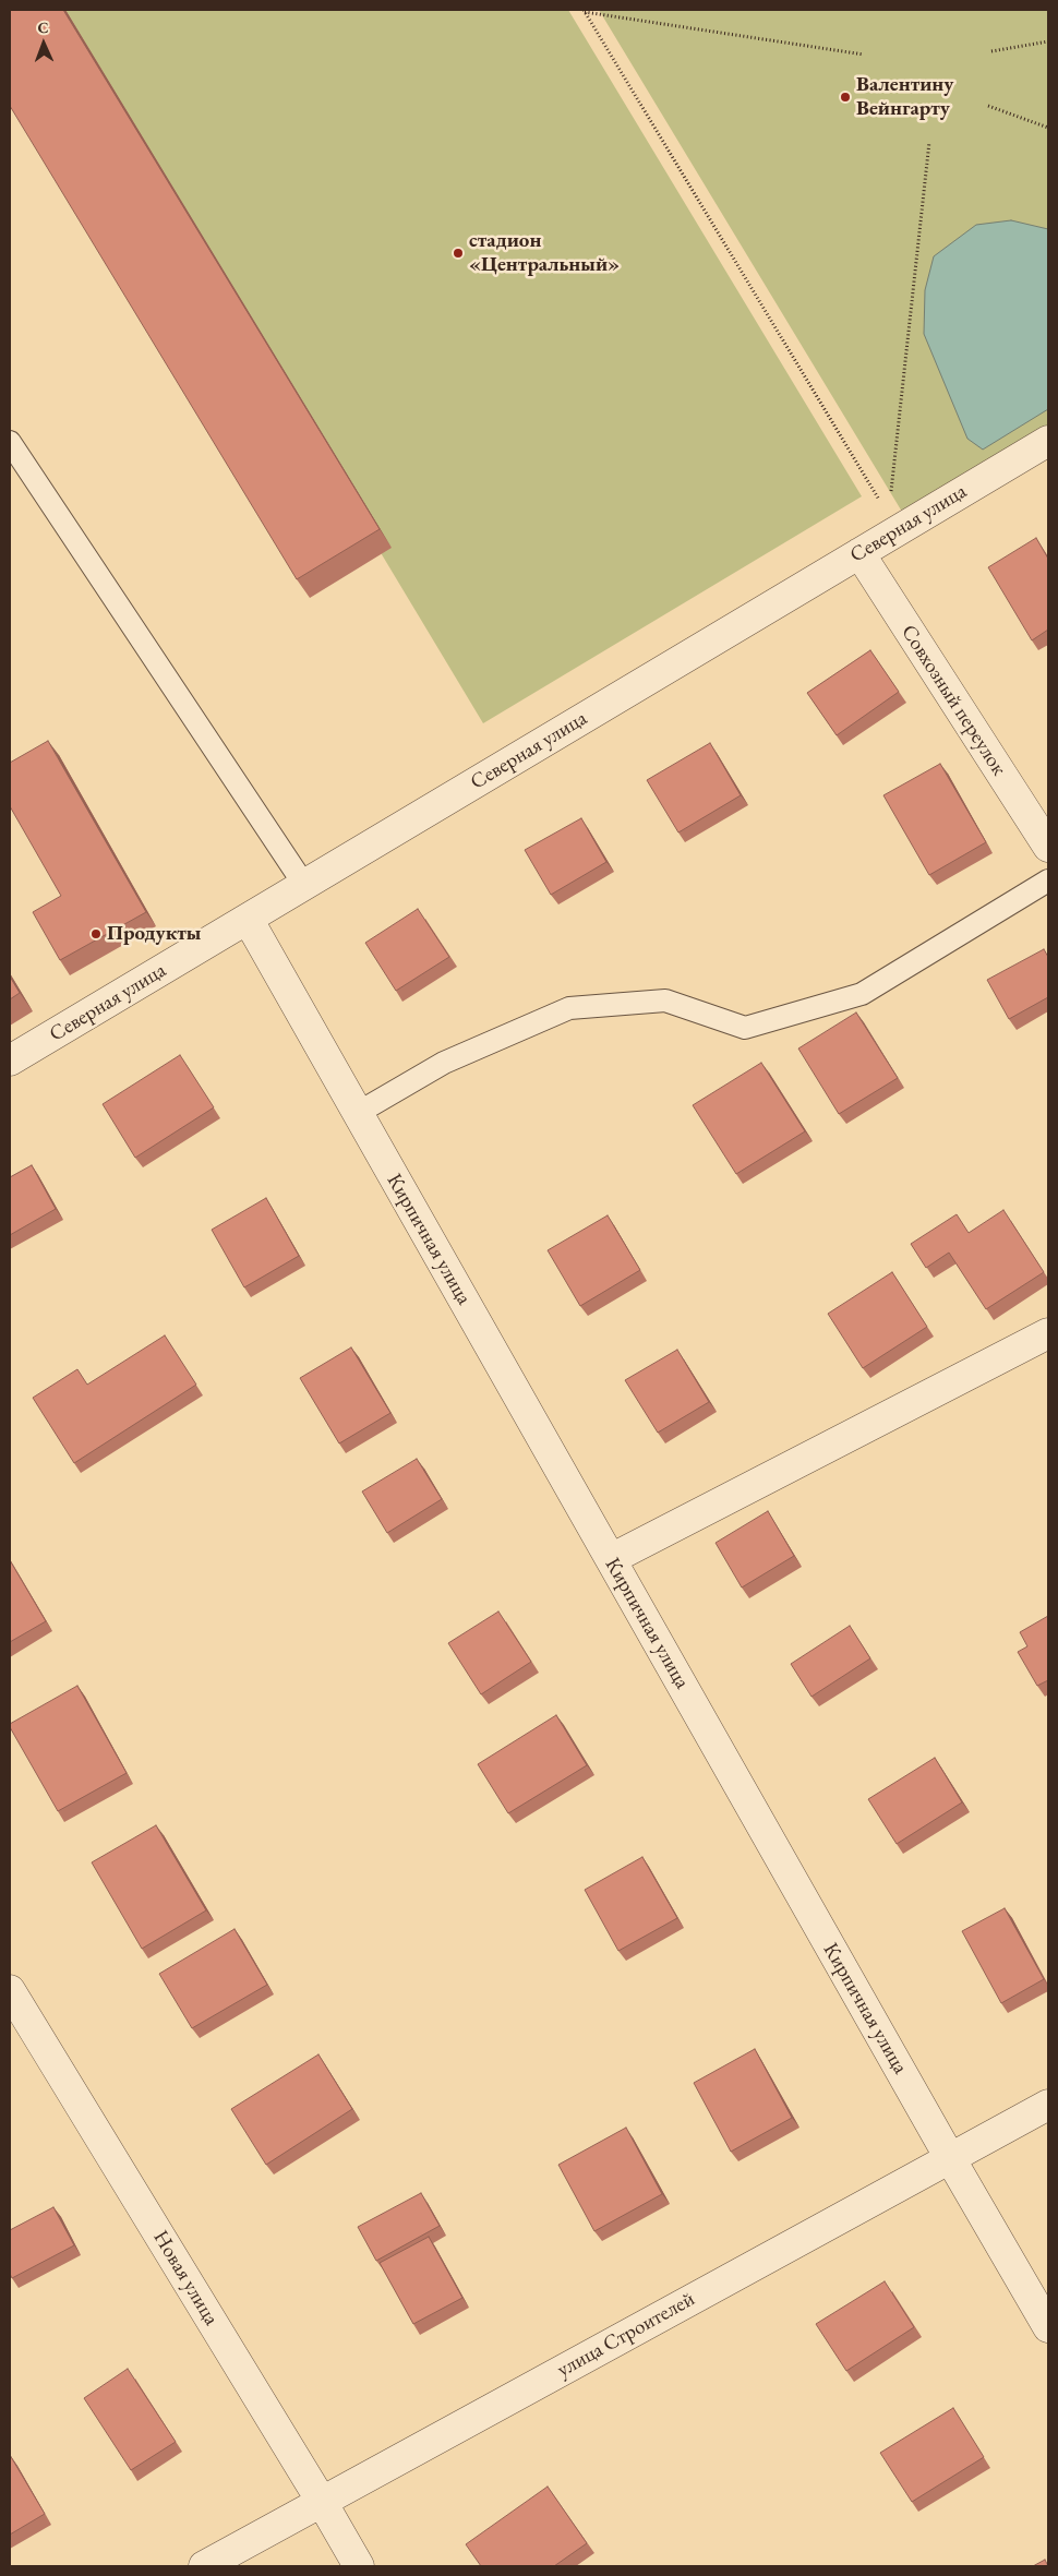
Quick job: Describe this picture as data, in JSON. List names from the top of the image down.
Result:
{
  "streets": {
    "street": [
      "Северная улица",
      "Совхозный переулок",
      "Кирпичная улица",
      "Новая улица",
      "улица Строителей"
    ]
  },
  "crossings": [
    ["Северная улица", "Совхозный переулок"],
    ["Северная улица", "Кирпичная улица"],
    ["Кирпичная улица", "улица Строителей"],
    ["Новая улица", "улица Строителей"]
  ],
  "places": ["Валентину Вейнгарту", "стадион «Центральный»", "Продукты"],
  "north": "top"
}
